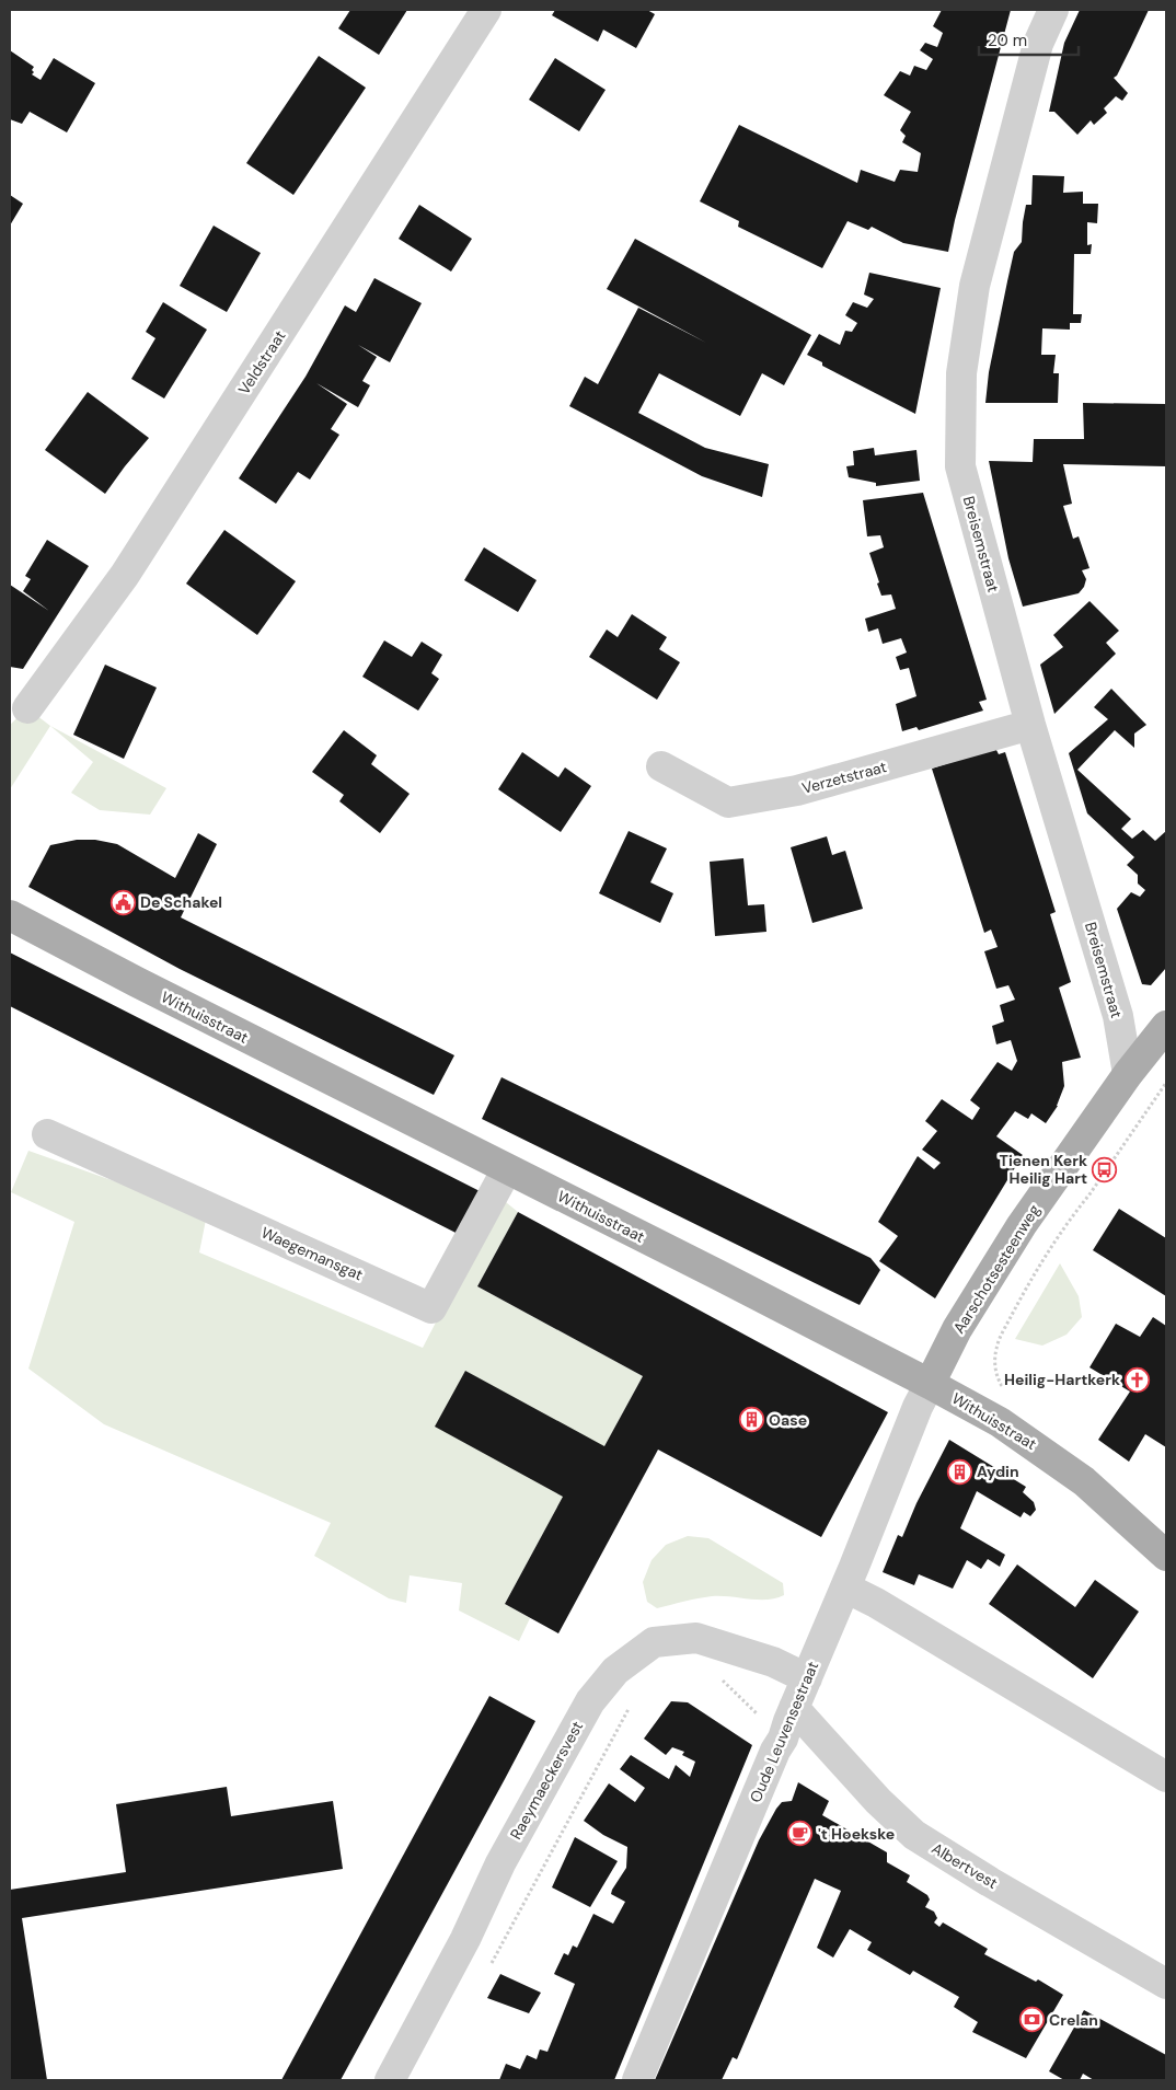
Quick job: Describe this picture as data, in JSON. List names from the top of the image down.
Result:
{
  "streets": {
    "main road": ["Withuisstraat", "Aarschotsesteenweg"],
    "street": [
      "Veldstraat",
      "Breisemstraat",
      "Verzetstraat",
      "Waegemansgat",
      "Oude Leuvensestraat",
      "Raeymaeckersvest",
      "Albertvest"
    ]
  },
  "crossings": [
    ["Breisemstraat", "Verzetstraat"],
    ["Breisemstraat", "Aarschotsesteenweg"],
    ["Withuisstraat", "Waegemansgat"],
    ["Withuisstraat", "Aarschotsesteenweg"],
    ["Withuisstraat", "Oude Leuvensestraat"],
    ["Aarschotsesteenweg", "Oude Leuvensestraat"],
    ["Oude Leuvensestraat", "Raeymaeckersvest"],
    ["Oude Leuvensestraat", "Albertvest"]
  ],
  "places": {
    "public building": ["De Schakel"],
    "bus stop": ["Tienen Kerk Heilig Hart"],
    "church": ["Heilig-Hartkerk"],
    "building": ["Oase", "Aydin"],
    "cafe": ["'t Hoekske"],
    "bank": ["Crelan"]
  },
  "scale_bar": "20 m"
}
